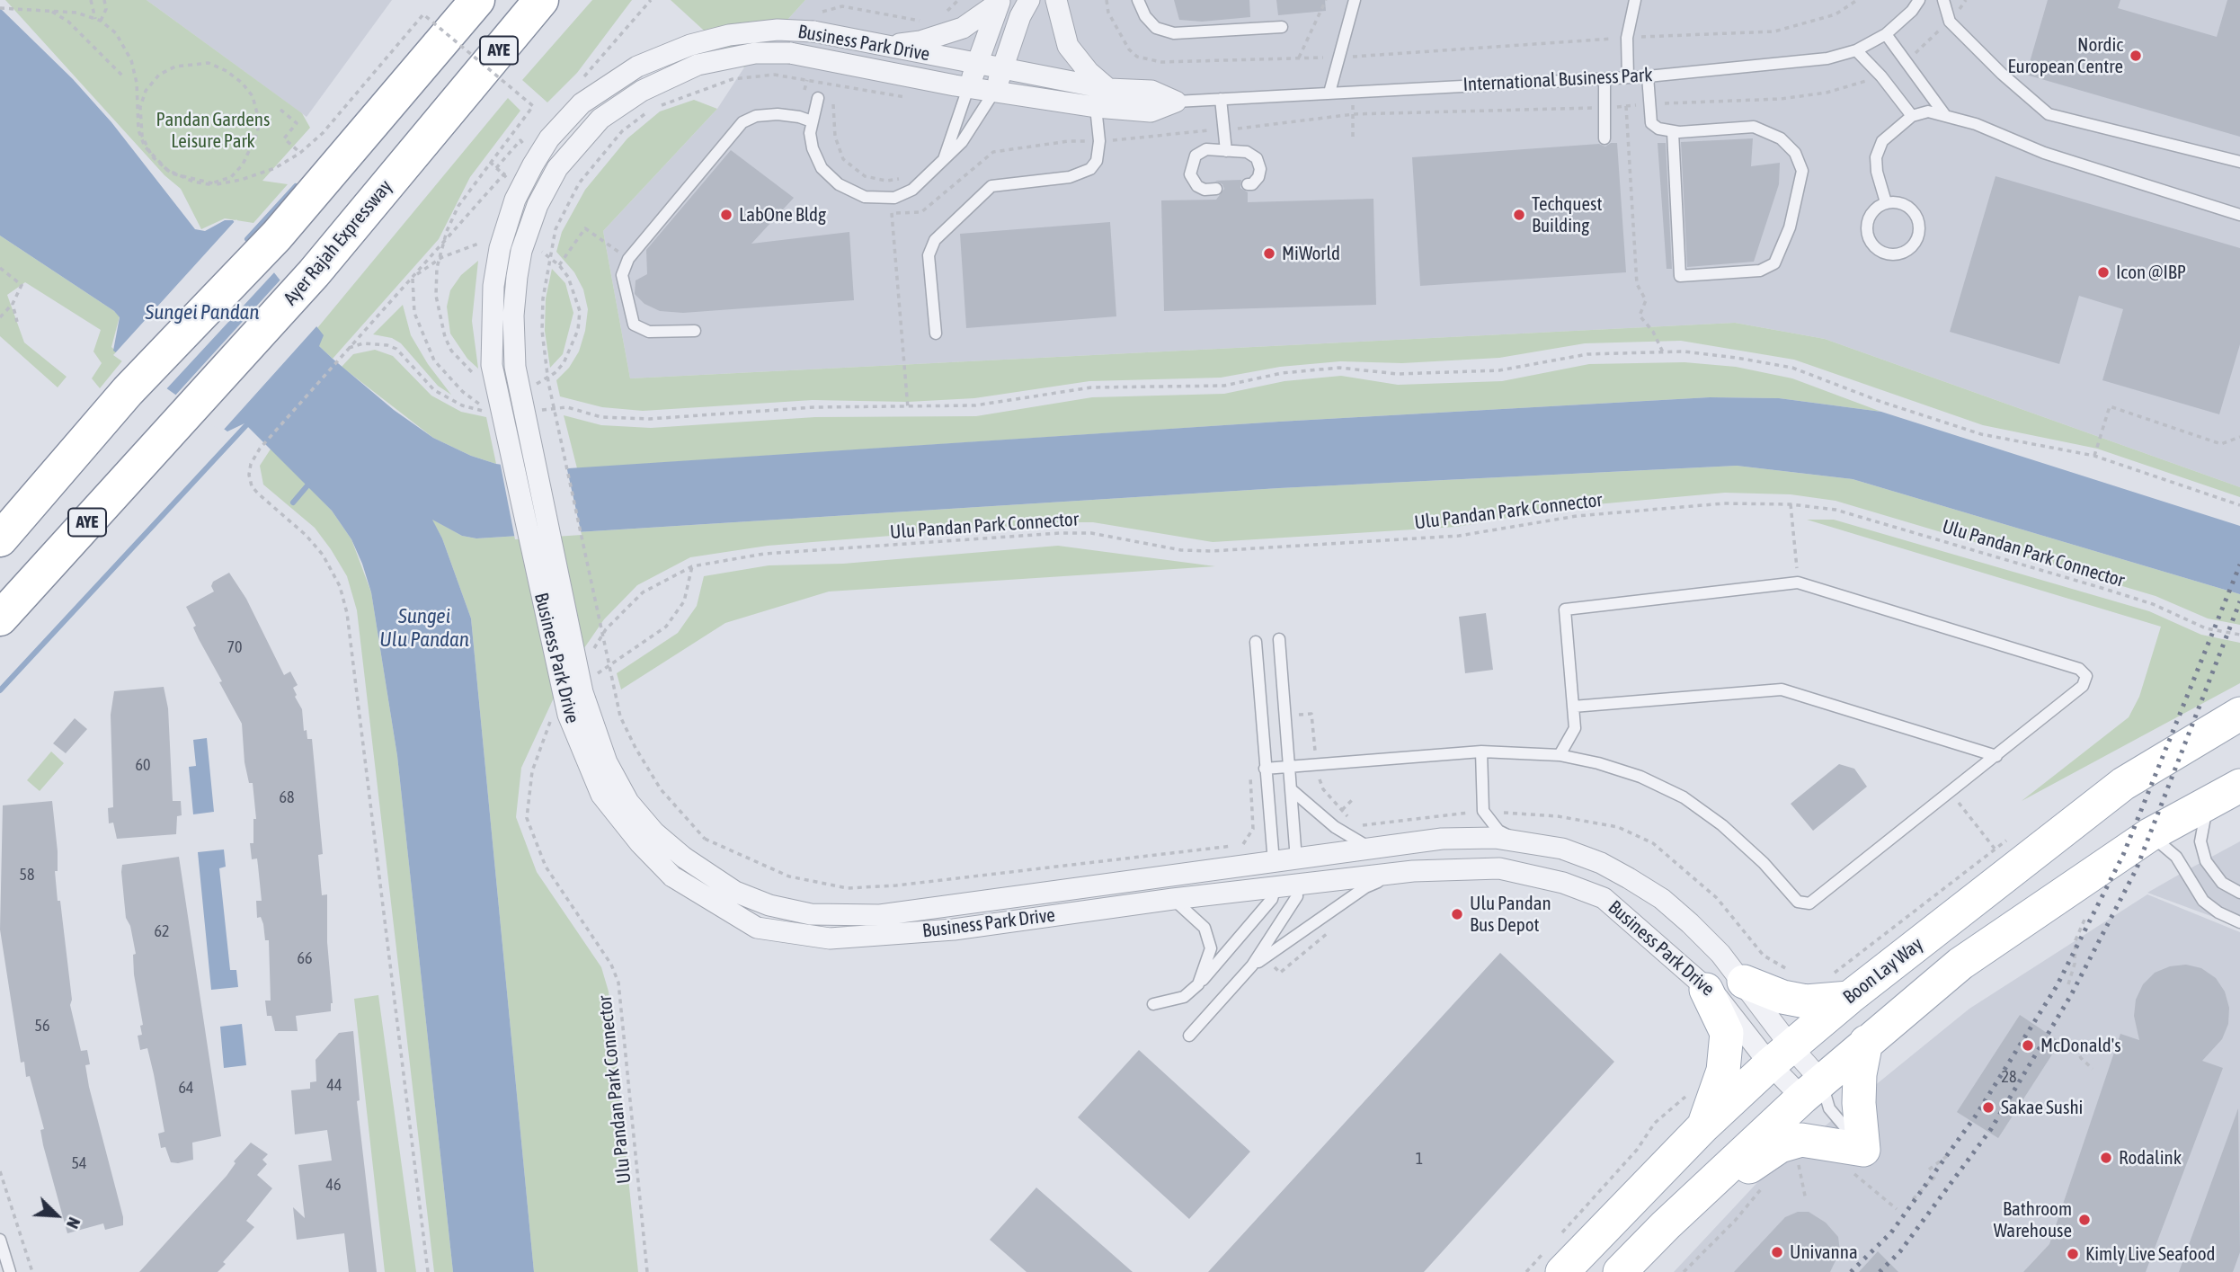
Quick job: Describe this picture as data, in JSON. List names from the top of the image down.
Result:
{
  "streets": {
    "highway": ["AYE", "Ayer Rajah Expressway"],
    "main road": ["Boon Lay Way"],
    "street": ["Business Park Drive", "International Business Park"],
    "path": ["Ulu Pandan Park Connector"]
  },
  "crossings": [
    ["Business Park Drive", "International Business Park"],
    ["Business Park Drive", "Boon Lay Way"]
  ],
  "water": ["Sungei Pandan", "Sungei Ulu Pandan"],
  "parks": ["Pandan Gardens Leisure Park"],
  "places": [
    "Nordic European Centre",
    "LabOne Bldg",
    "Techquest Building",
    "MiWorld",
    "Icon @IBP",
    "Ulu Pandan Bus Depot",
    "McDonald's",
    "Sakae Sushi",
    "Rodalink",
    "Bathroom Warehouse",
    "Univanna",
    "Kimly Live Seafood"
  ],
  "house_numbers": [
    "70",
    "60",
    "68",
    "58",
    "62",
    "66",
    "56",
    "28",
    "44",
    "64",
    "1",
    "54",
    "46"
  ],
  "north": "bottom right"
}
